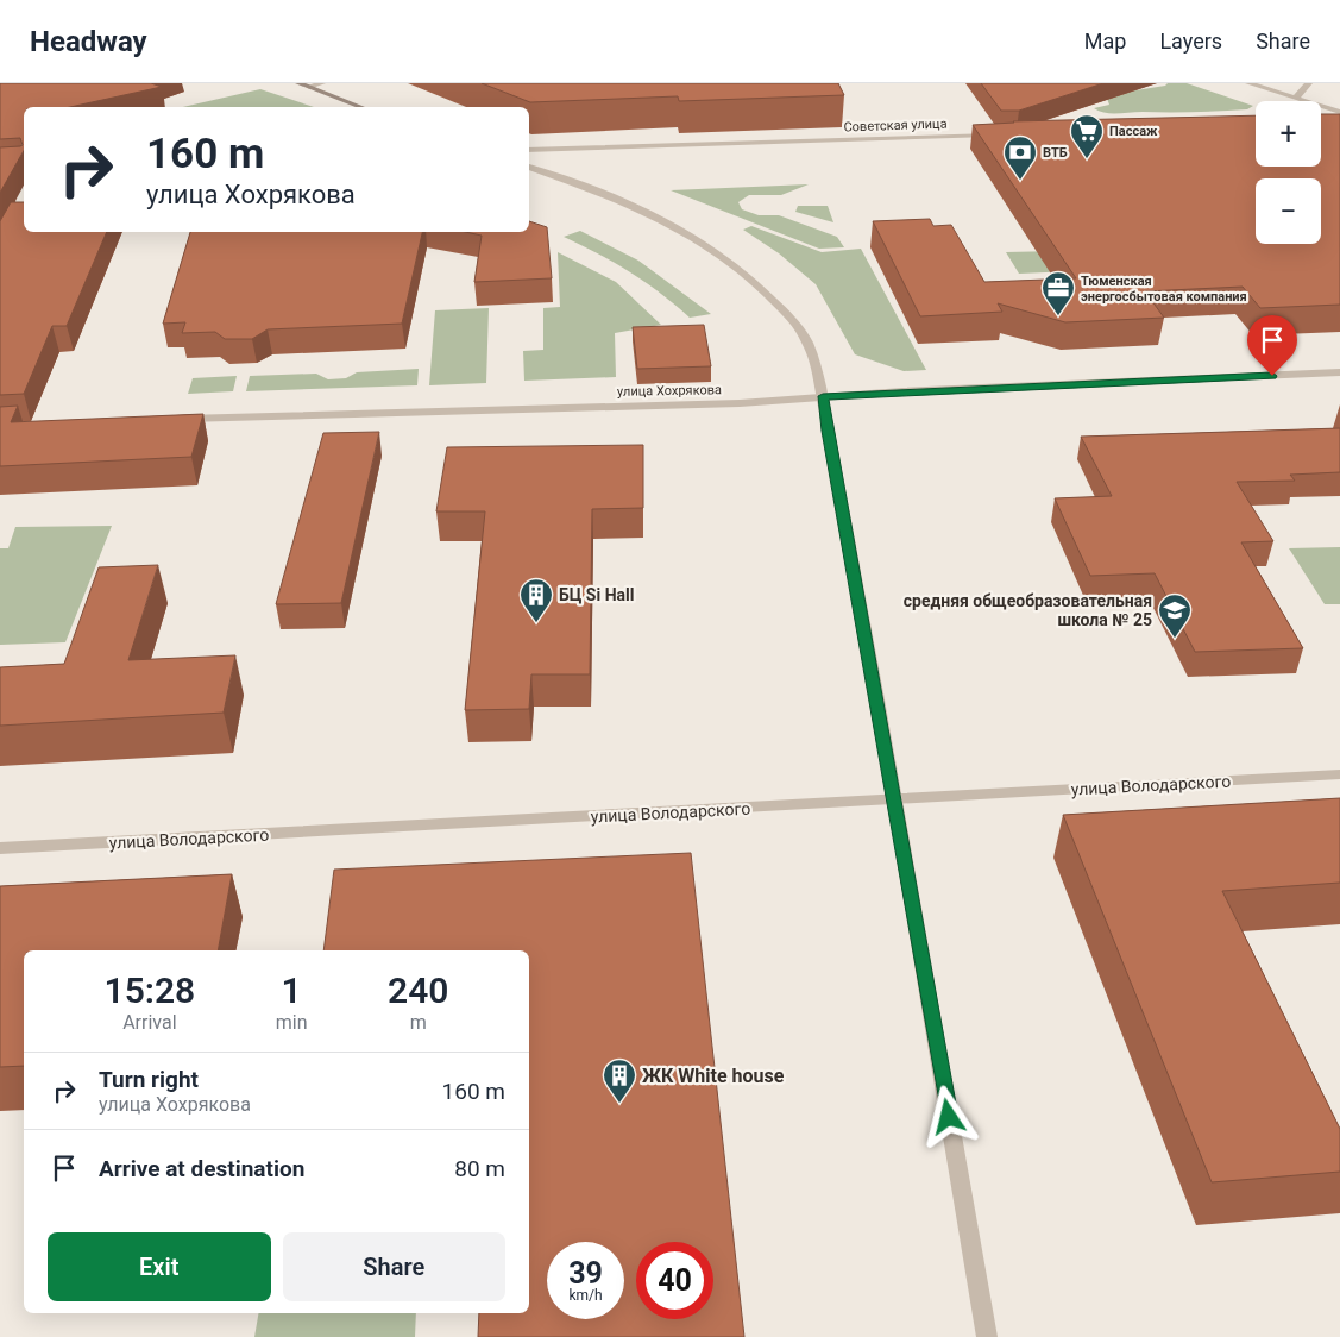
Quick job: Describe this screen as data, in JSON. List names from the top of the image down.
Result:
{
  "streets": {
    "street": ["Советская улица", "улица Хохрякова", "улица Володарского"]
  },
  "places": {
    "supermarket": ["Пассаж"],
    "bank": ["ВТБ"],
    "office": ["Тюменская энергосбытовая компания"],
    "building": ["БЦ Si Hall", "ЖК White house"],
    "school or university": ["средняя общеобразовательная школа № 25"]
  },
  "page": {
    "header": "Headway",
    "nav": ["Map", "Layers", "Share"],
    "map_buttons": ["+", "−"],
    "turn": ["160 m", "улица Хохрякова"],
    "eta": [
      "15:28",
      "Arrival",
      "1",
      "min",
      "240",
      "m"
    ],
    "list": [
      {
        "name": "Turn right",
        "note": "улица Хохрякова",
        "value": "160 m"
      },
      {
        "name": "Arrive at destination",
        "value": "80 m"
      }
    ],
    "buttons": ["Exit", "Share"],
    "speed": "39 km/h",
    "limit": "40"
  }
}
